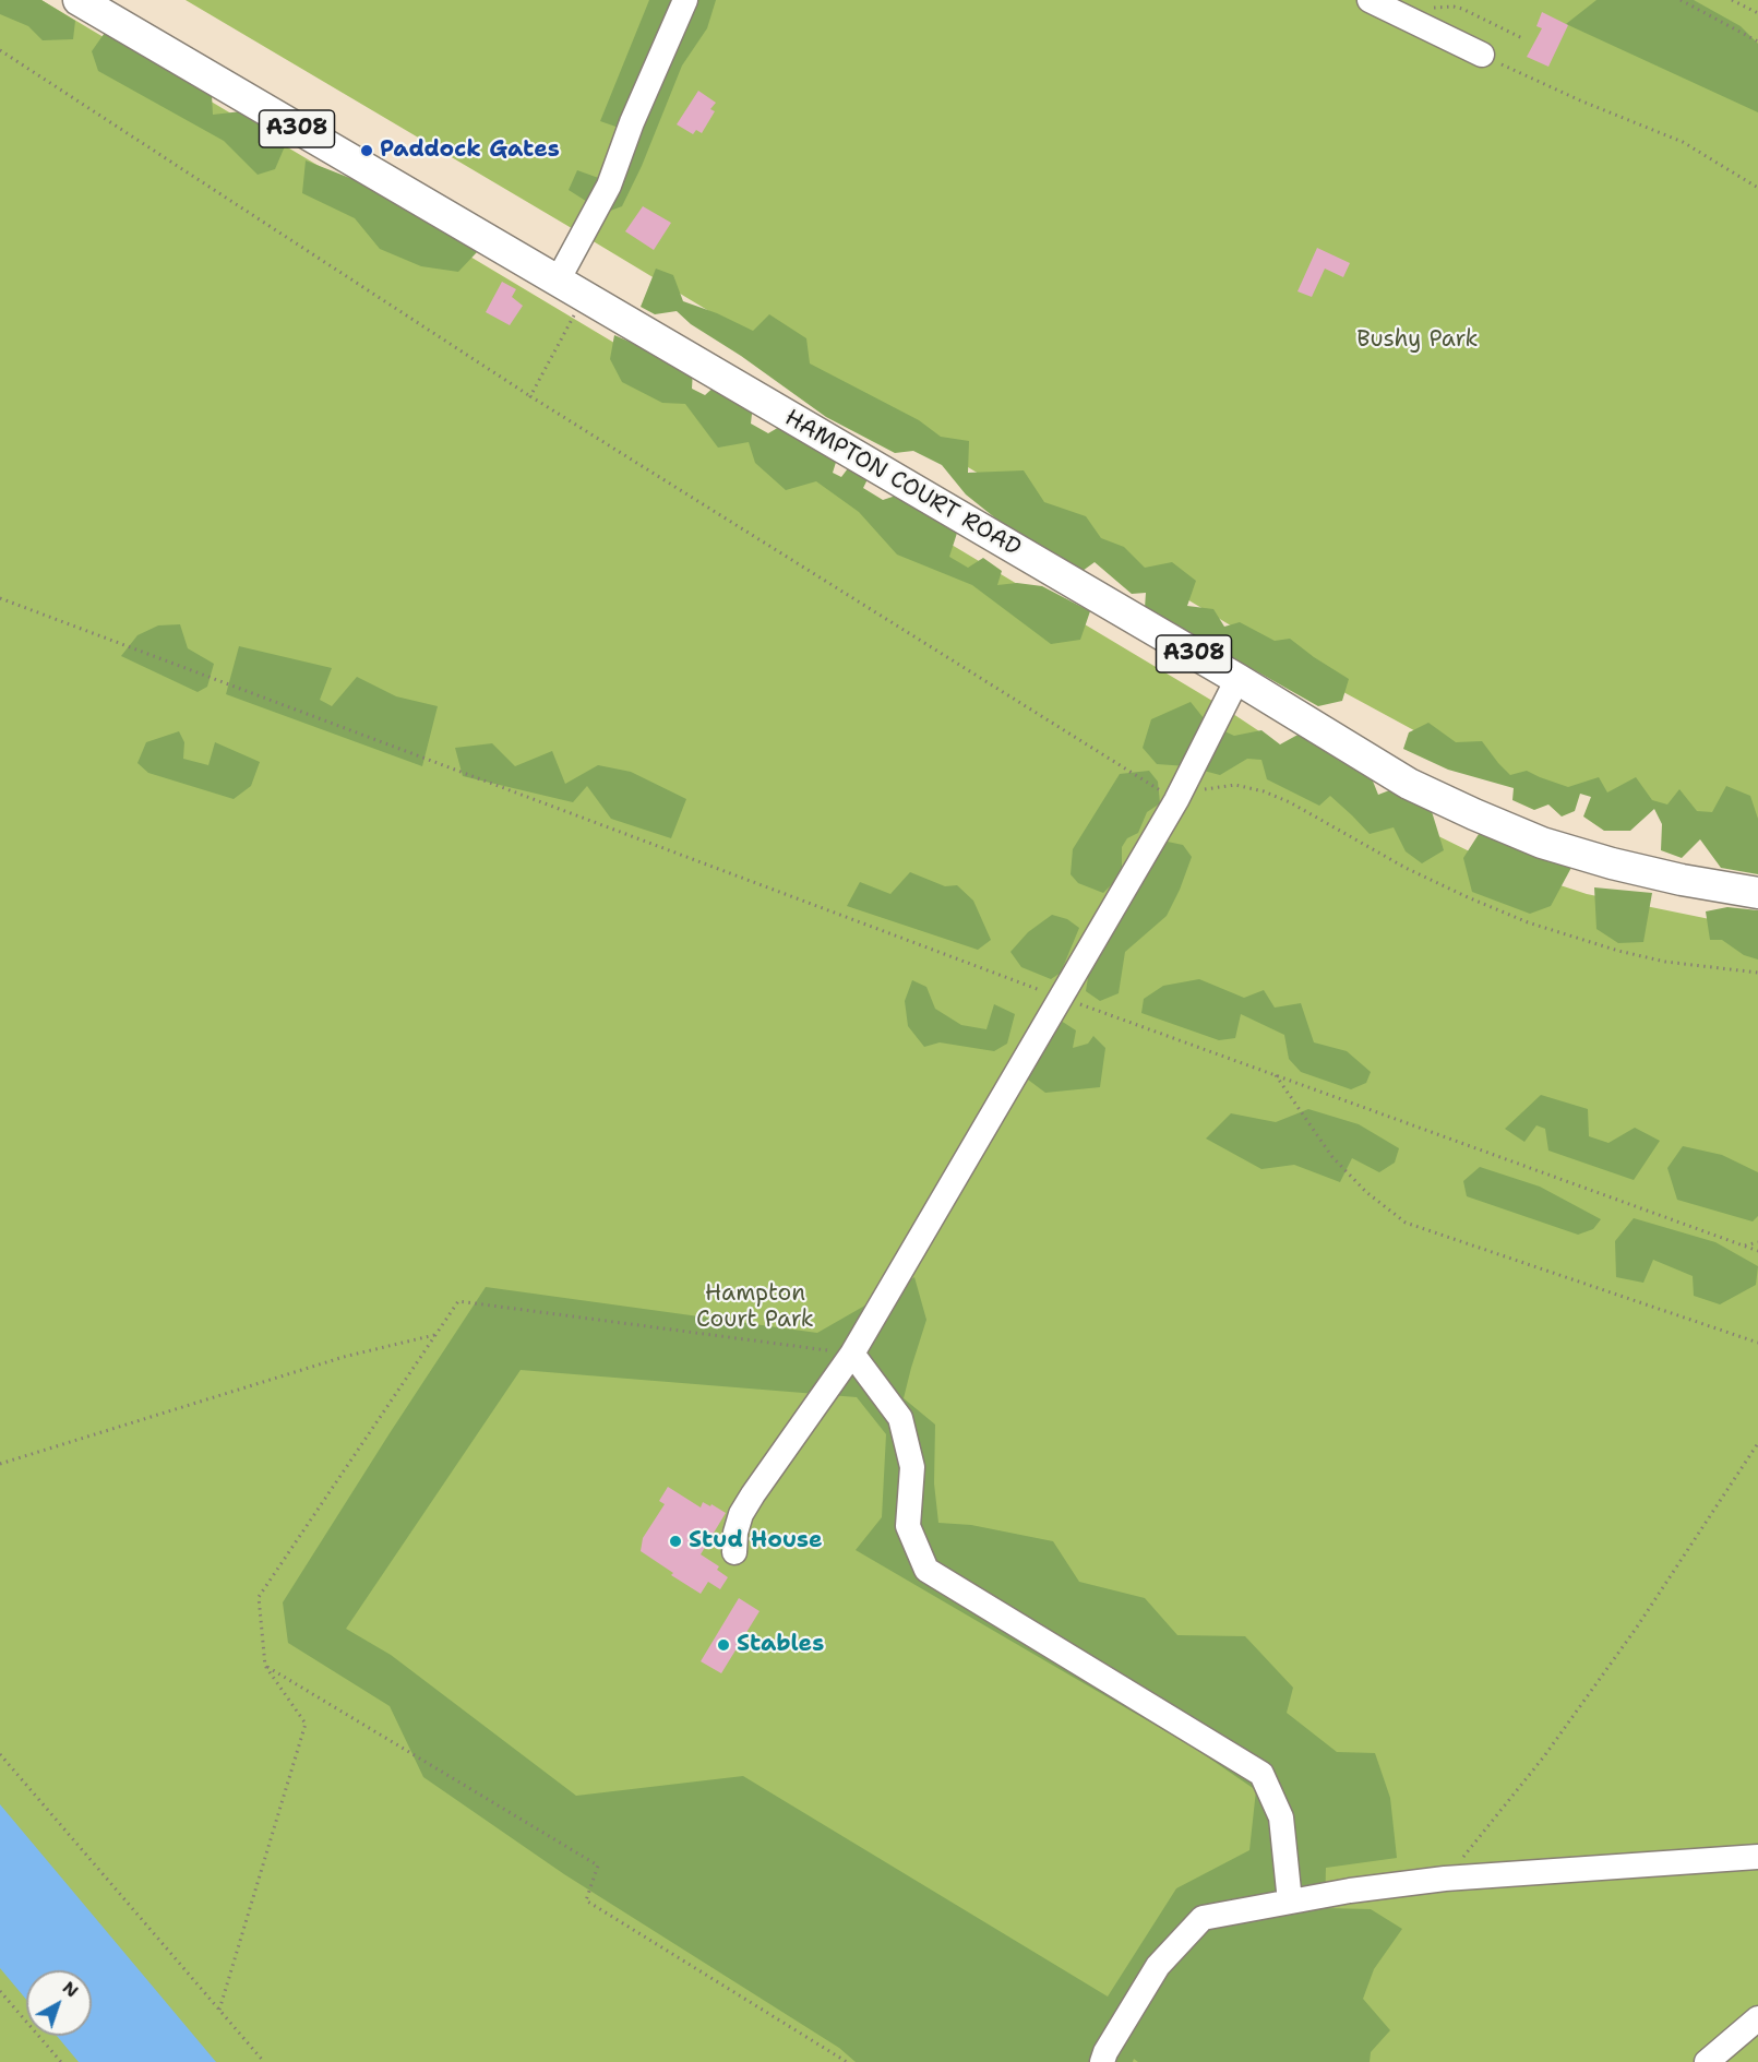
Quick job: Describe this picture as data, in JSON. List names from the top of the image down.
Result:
{
  "streets": {
    "main road": ["A308", "HAMPTON COURT ROAD"]
  },
  "parks": ["Bushy Park", "Hampton Court Park"],
  "places": ["Paddock Gates", "Stud House", "Stables"],
  "north": "top right"
}
